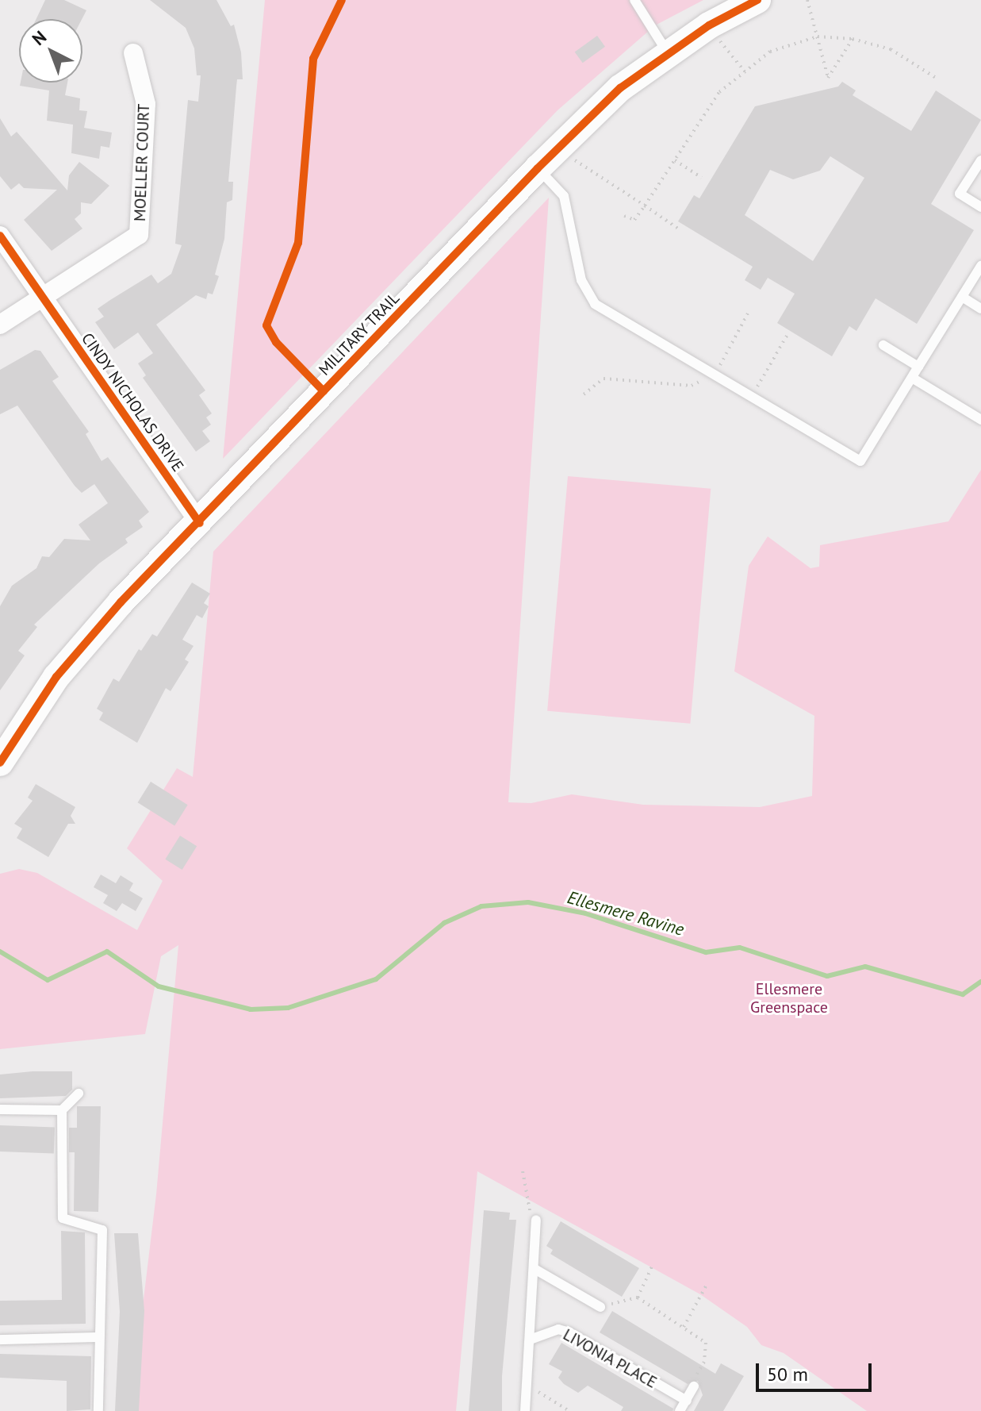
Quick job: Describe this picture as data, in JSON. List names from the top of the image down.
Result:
{
  "streets": {
    "street": ["MOELLER COURT", "MILITARY TRAIL", "CINDY NICHOLAS DRIVE"],
    "lane": ["LIVONIA PLACE"]
  },
  "crossings": [
    ["MOELLER COURT", "CINDY NICHOLAS DRIVE"],
    ["MILITARY TRAIL", "CINDY NICHOLAS DRIVE"]
  ],
  "water": ["Ellesmere Ravine"],
  "parks": ["Ellesmere Greenspace"],
  "scale_bar": "50 m",
  "north": "top left"
}
